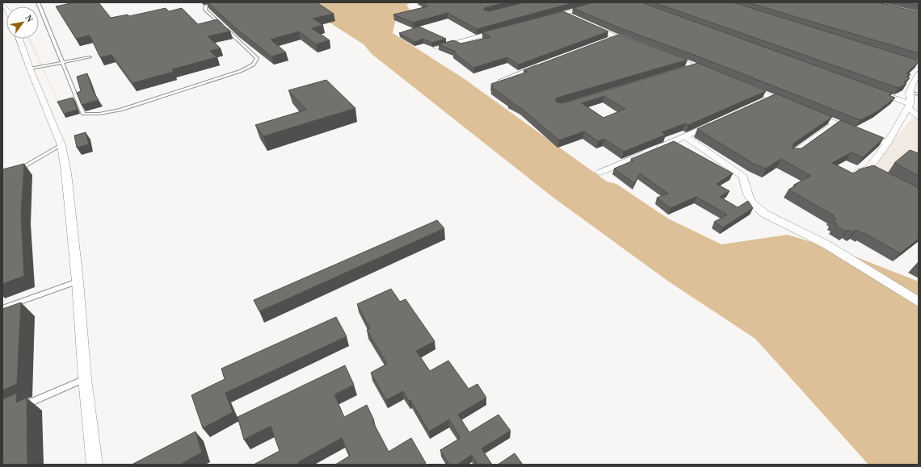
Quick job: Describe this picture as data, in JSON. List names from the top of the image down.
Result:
{
  "north": "top right"
}
